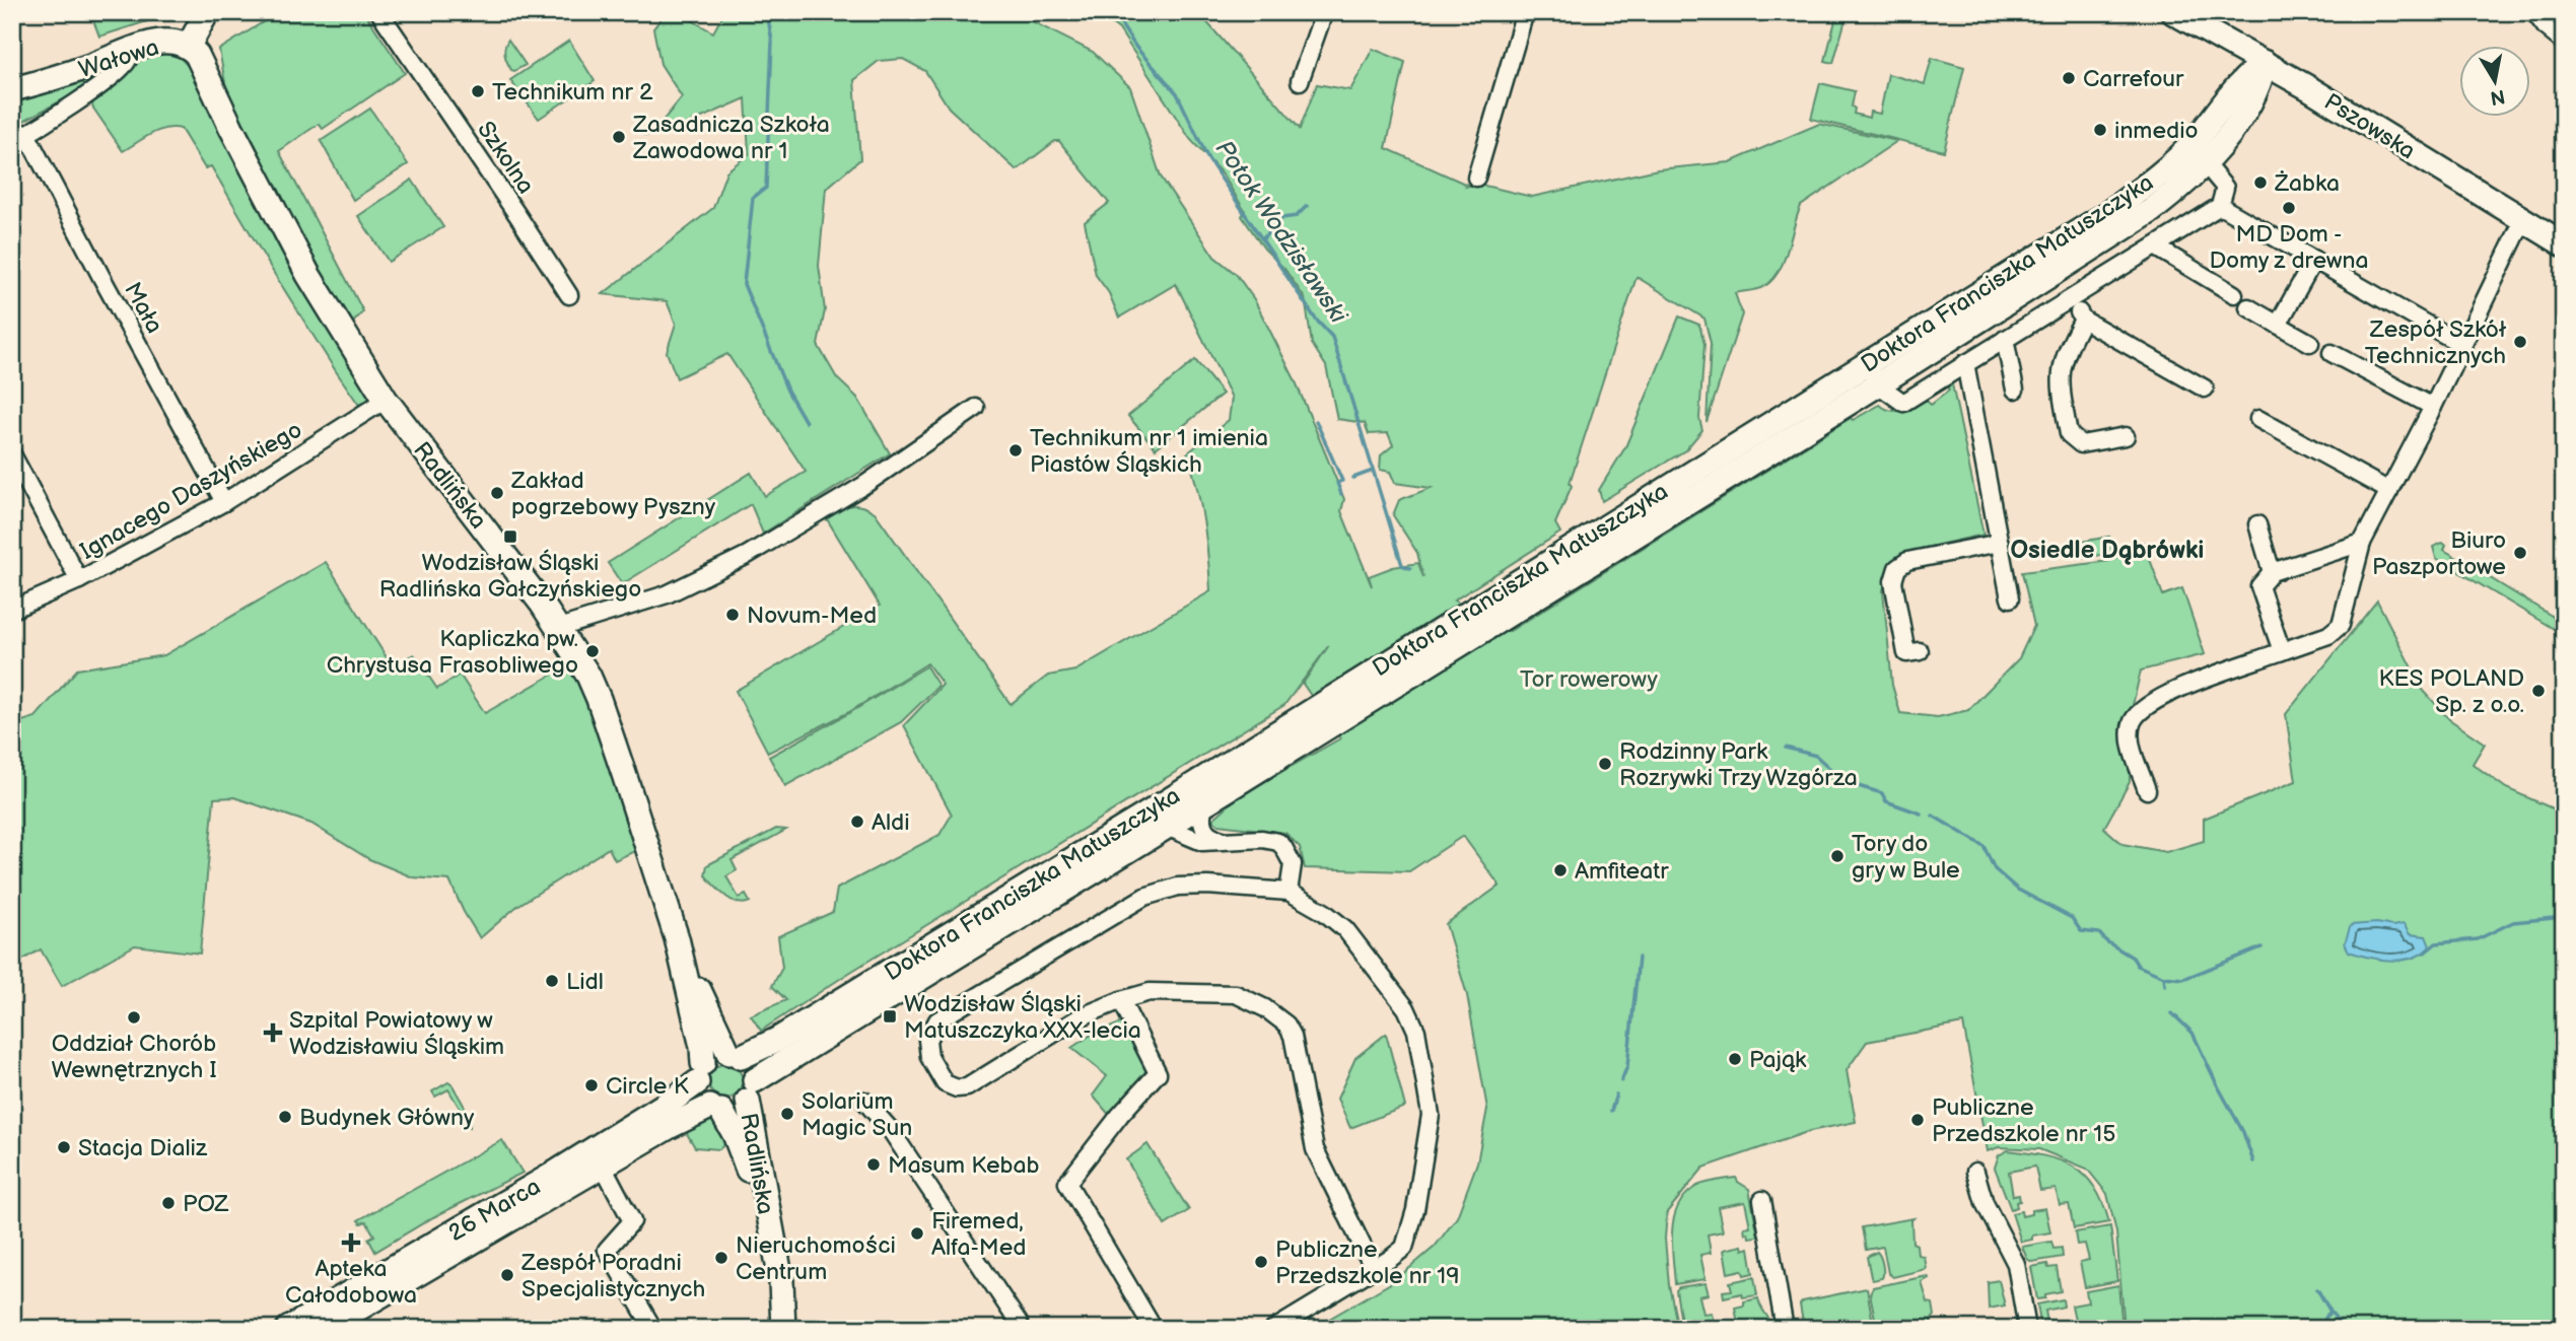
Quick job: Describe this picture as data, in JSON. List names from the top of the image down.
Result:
{
  "streets": {
    "main road": [
      "Wałowa",
      "Pszowska",
      "Doktora Franciszka Matuszczyka",
      "Radlińska",
      "26 Marca"
    ],
    "street": ["Szkolna", "Mała", "Ignacego Daszyńskiego"]
  },
  "crossings": [
    ["Wałowa", "Radlińska"],
    ["Pszowska", "Doktora Franciszka Matuszczyka"],
    ["Doktora Franciszka Matuszczyka", "Radlińska"],
    ["Doktora Franciszka Matuszczyka", "26 Marca"],
    ["Mała", "Ignacego Daszyńskiego"],
    ["Radlińska", "Ignacego Daszyńskiego"],
    ["Radlińska", "26 Marca"]
  ],
  "districts": ["Osiedle Dąbrówki"],
  "water": ["Potok Wodzisławski"],
  "parks": ["Tor rowerowy"],
  "places": {
    "other": [
      "Carrefour",
      "Technikum nr 2",
      "inmedio",
      "Zasadnicza Szkoła Zawodowa nr 1",
      "Żabka",
      "MD Dom - Domy z drewna",
      "Zespół Szkół Technicznych",
      "Technikum nr 1 imienia Piastów Śląskich",
      "Zakład pogrzebowy Pyszny",
      "Biuro Paszportowe",
      "Novum-Med",
      "Kapliczka pw. Chrystusa Frasobliwego",
      "KES POLAND Sp. z o.o.",
      "Rodzinny Park Rozrywki Trzy Wzgórza",
      "Aldi",
      "Tory do gry w Bule",
      "Amfiteatr",
      "Lidl",
      "Oddział Chorób Wewnętrznych I",
      "Pająk",
      "Circle K",
      "Solarium Magic Sun",
      "Budynek Główny",
      "Publiczne Przedszkole nr 15",
      "Stacja Dializ",
      "Masum Kebab",
      "POZ",
      "Firemed, Alfa-Med",
      "Nieruchomości Centrum",
      "Publiczne Przedszkole nr 19",
      "Zespół Poradni Specjalistycznych"
    ],
    "transit": ["Wodzisław Śląski Radlińska Gałczyńskiego", "Wodzisław Śląski Matuszczyka XXX-lecia"],
    "health": ["Szpital Powiatowy w Wodzisławiu Śląskim", "Apteka Całodobowa"]
  },
  "north": "bottom"
}
